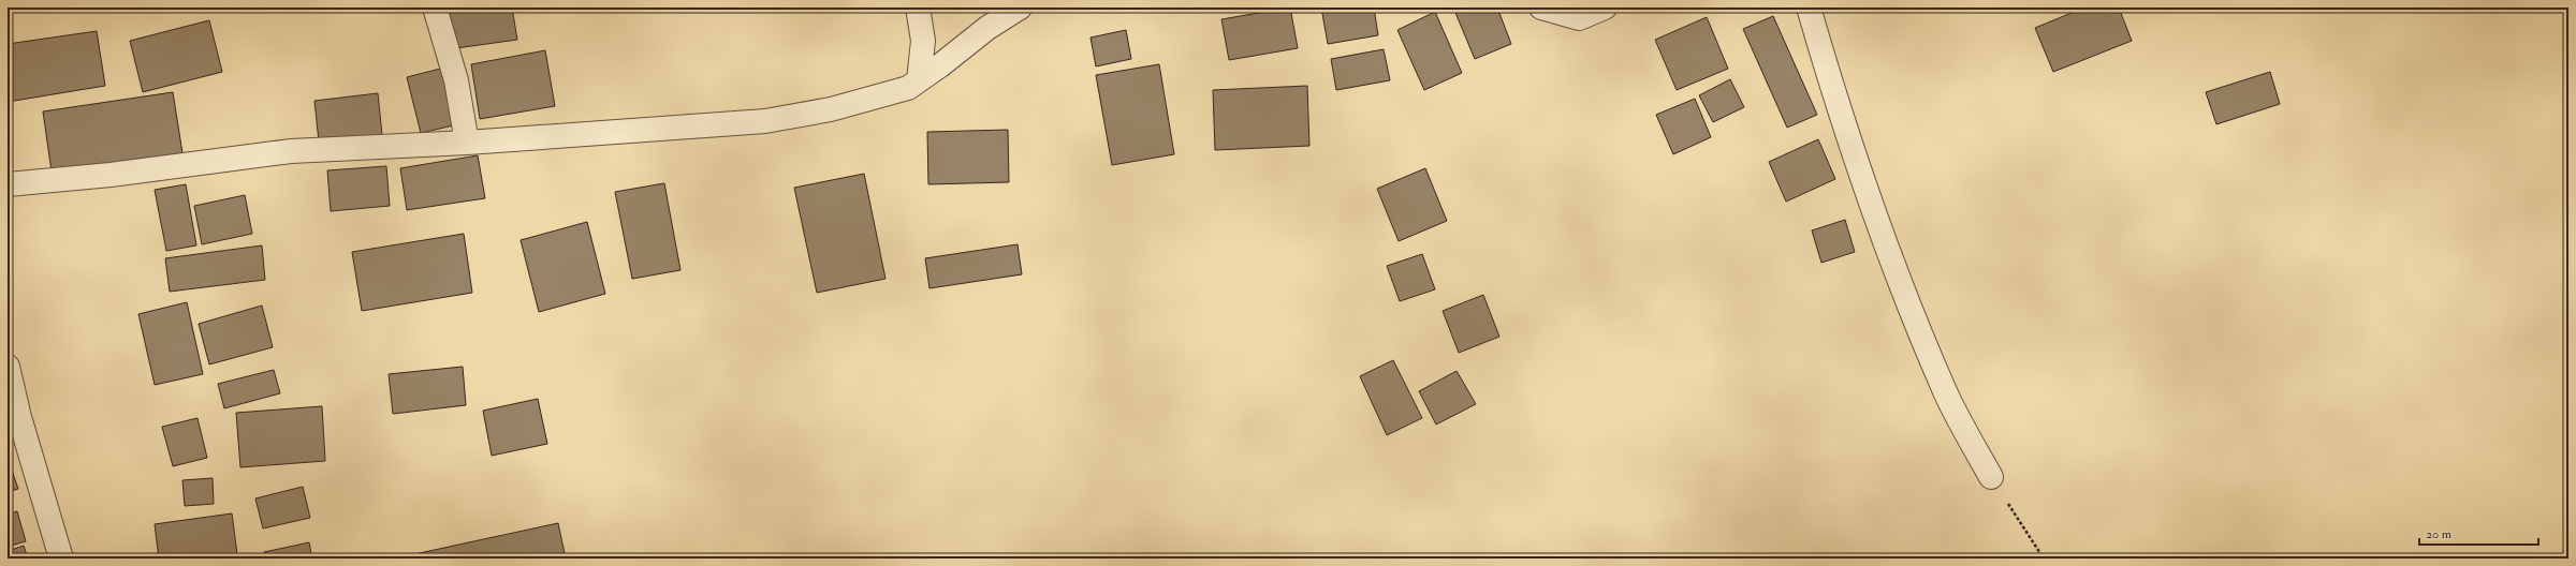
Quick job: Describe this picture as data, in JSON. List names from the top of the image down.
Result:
{
  "scale_bar": "20 m"
}
